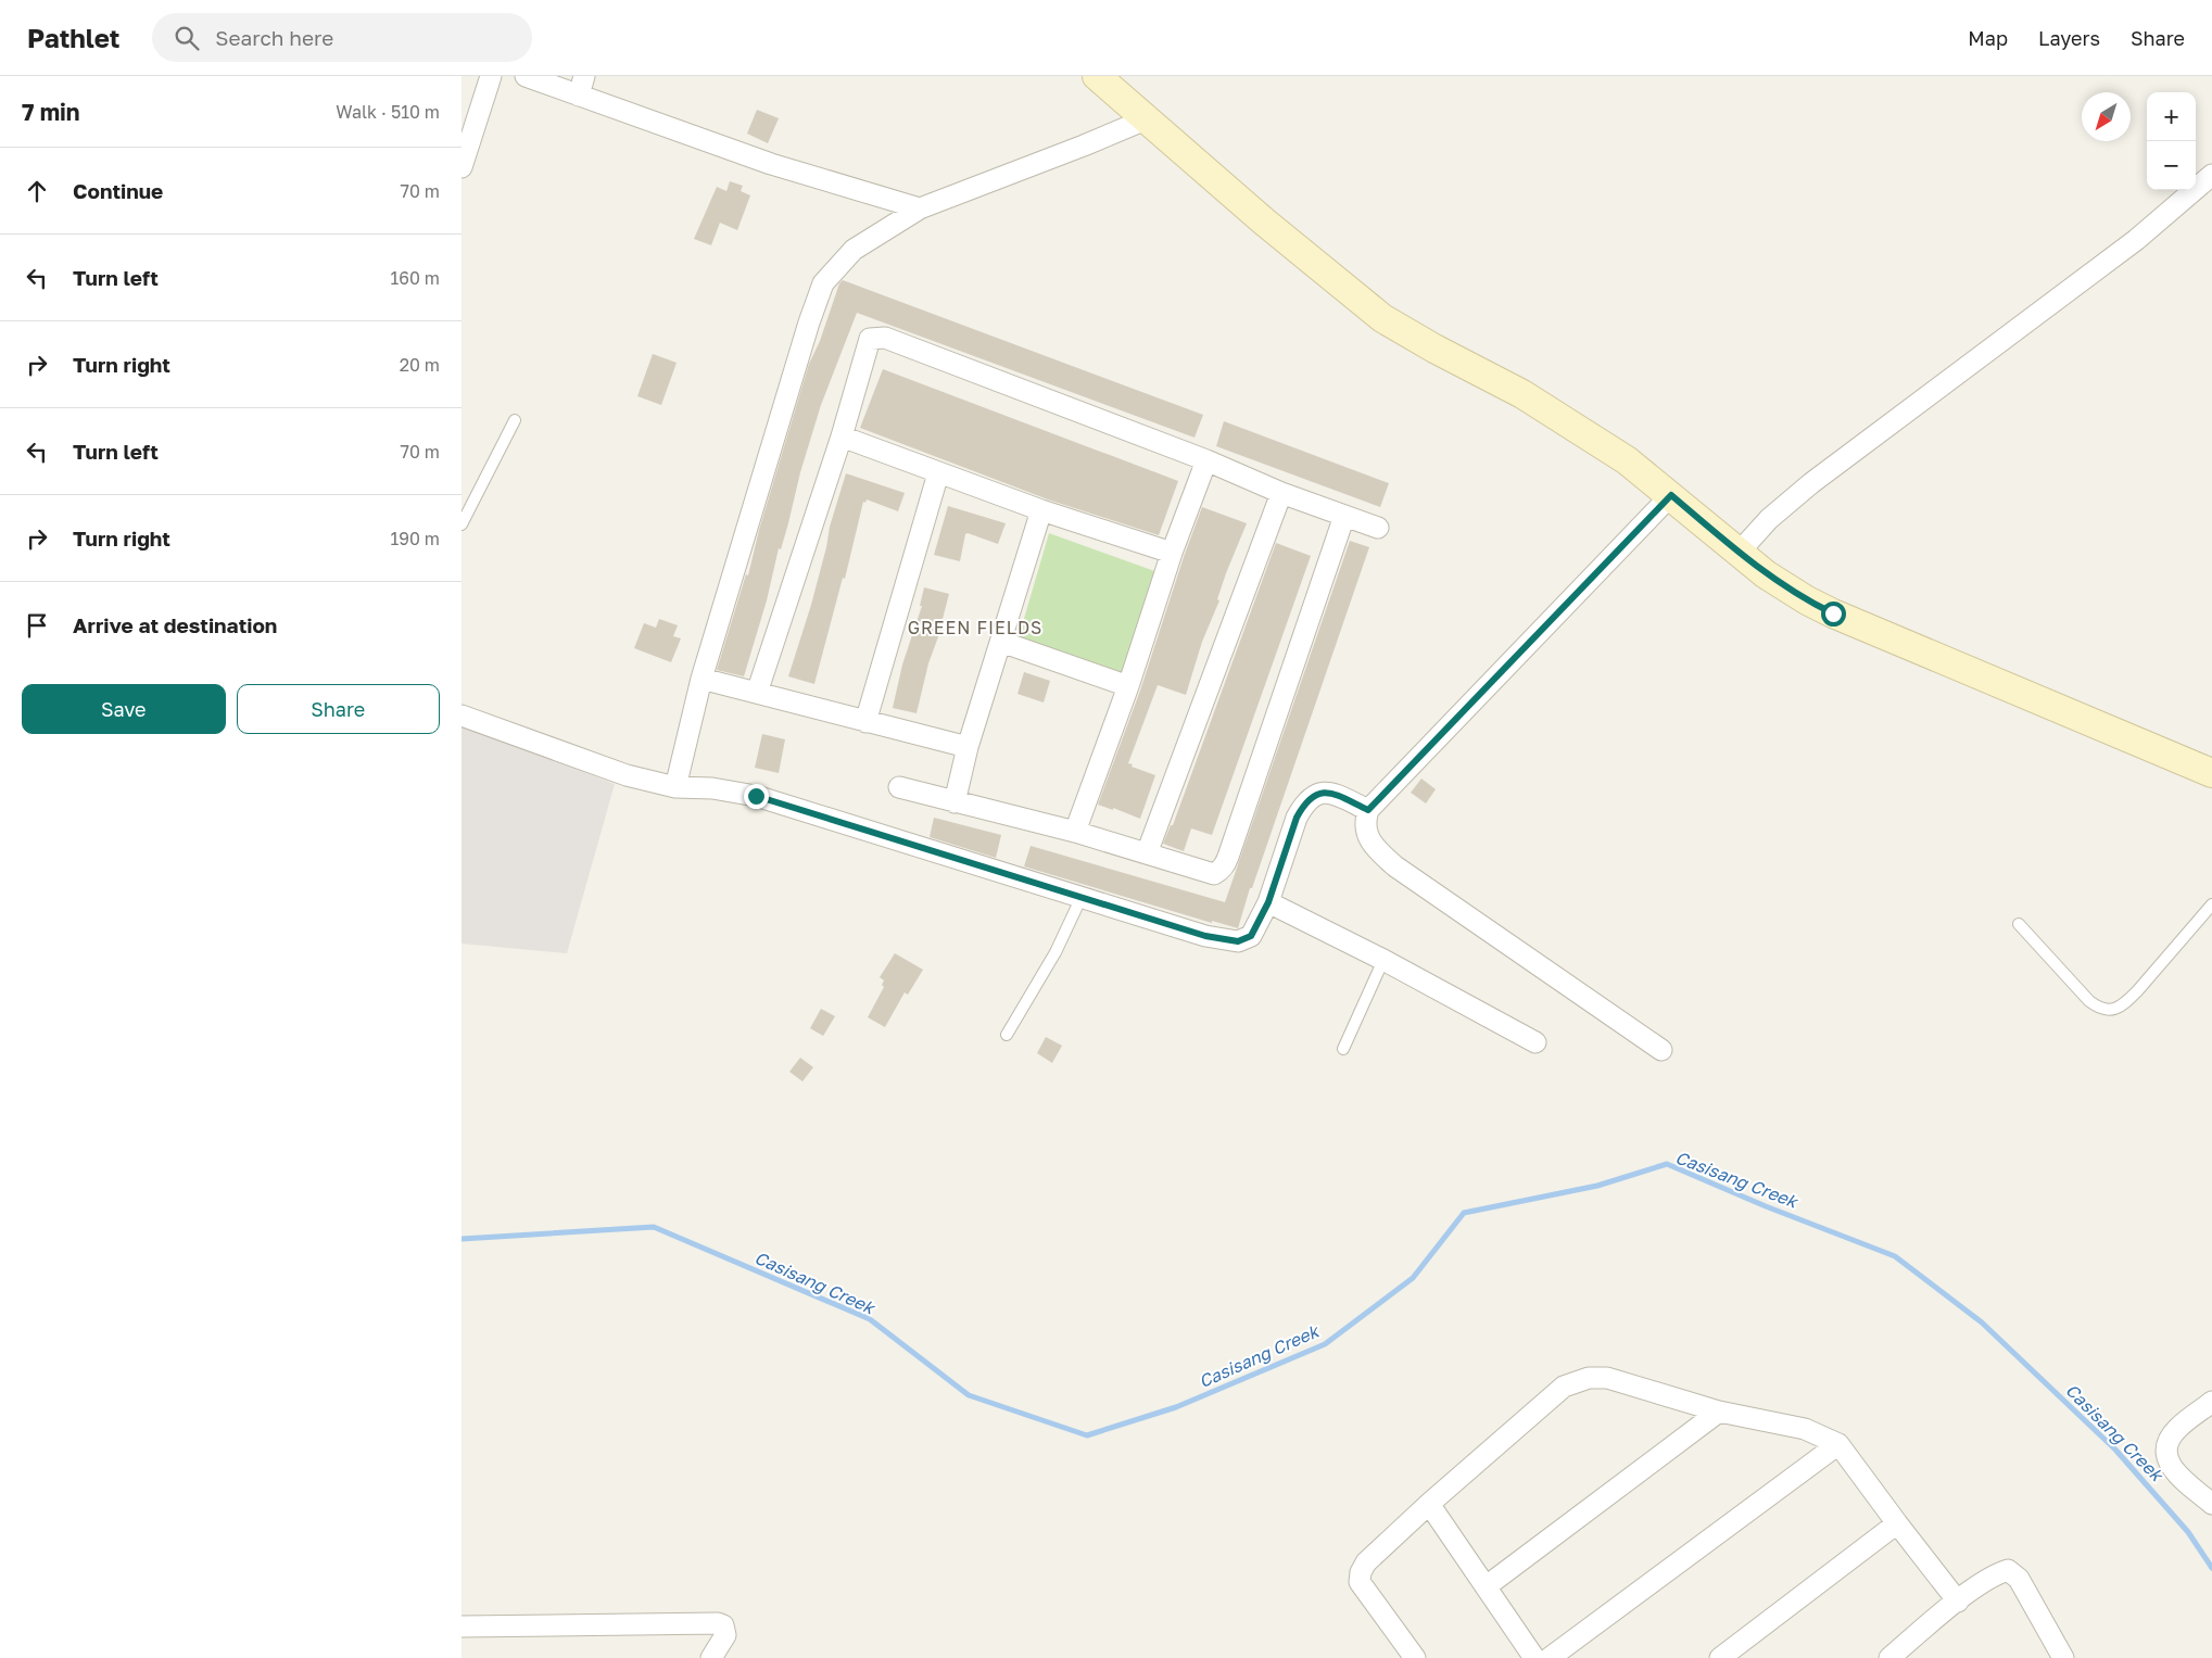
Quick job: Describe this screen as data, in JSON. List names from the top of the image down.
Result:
{
  "districts": ["GREEN FIELDS"],
  "water": ["Casisang Creek"],
  "north": "bottom left",
  "page": {
    "header": "Pathlet",
    "search": "Search here",
    "nav": ["Map", "Layers", "Share"],
    "heading": ["7 min", "Walk · 510 m"],
    "map_buttons": ["+", "−"],
    "list": [
      ["Continue", "70 m"],
      ["Turn left", "160 m"],
      ["Turn right", "20 m"],
      ["Turn left", "70 m"],
      ["Turn right", "190 m"],
      "Arrive at destination"
    ],
    "buttons": ["Save", "Share"]
  }
}
